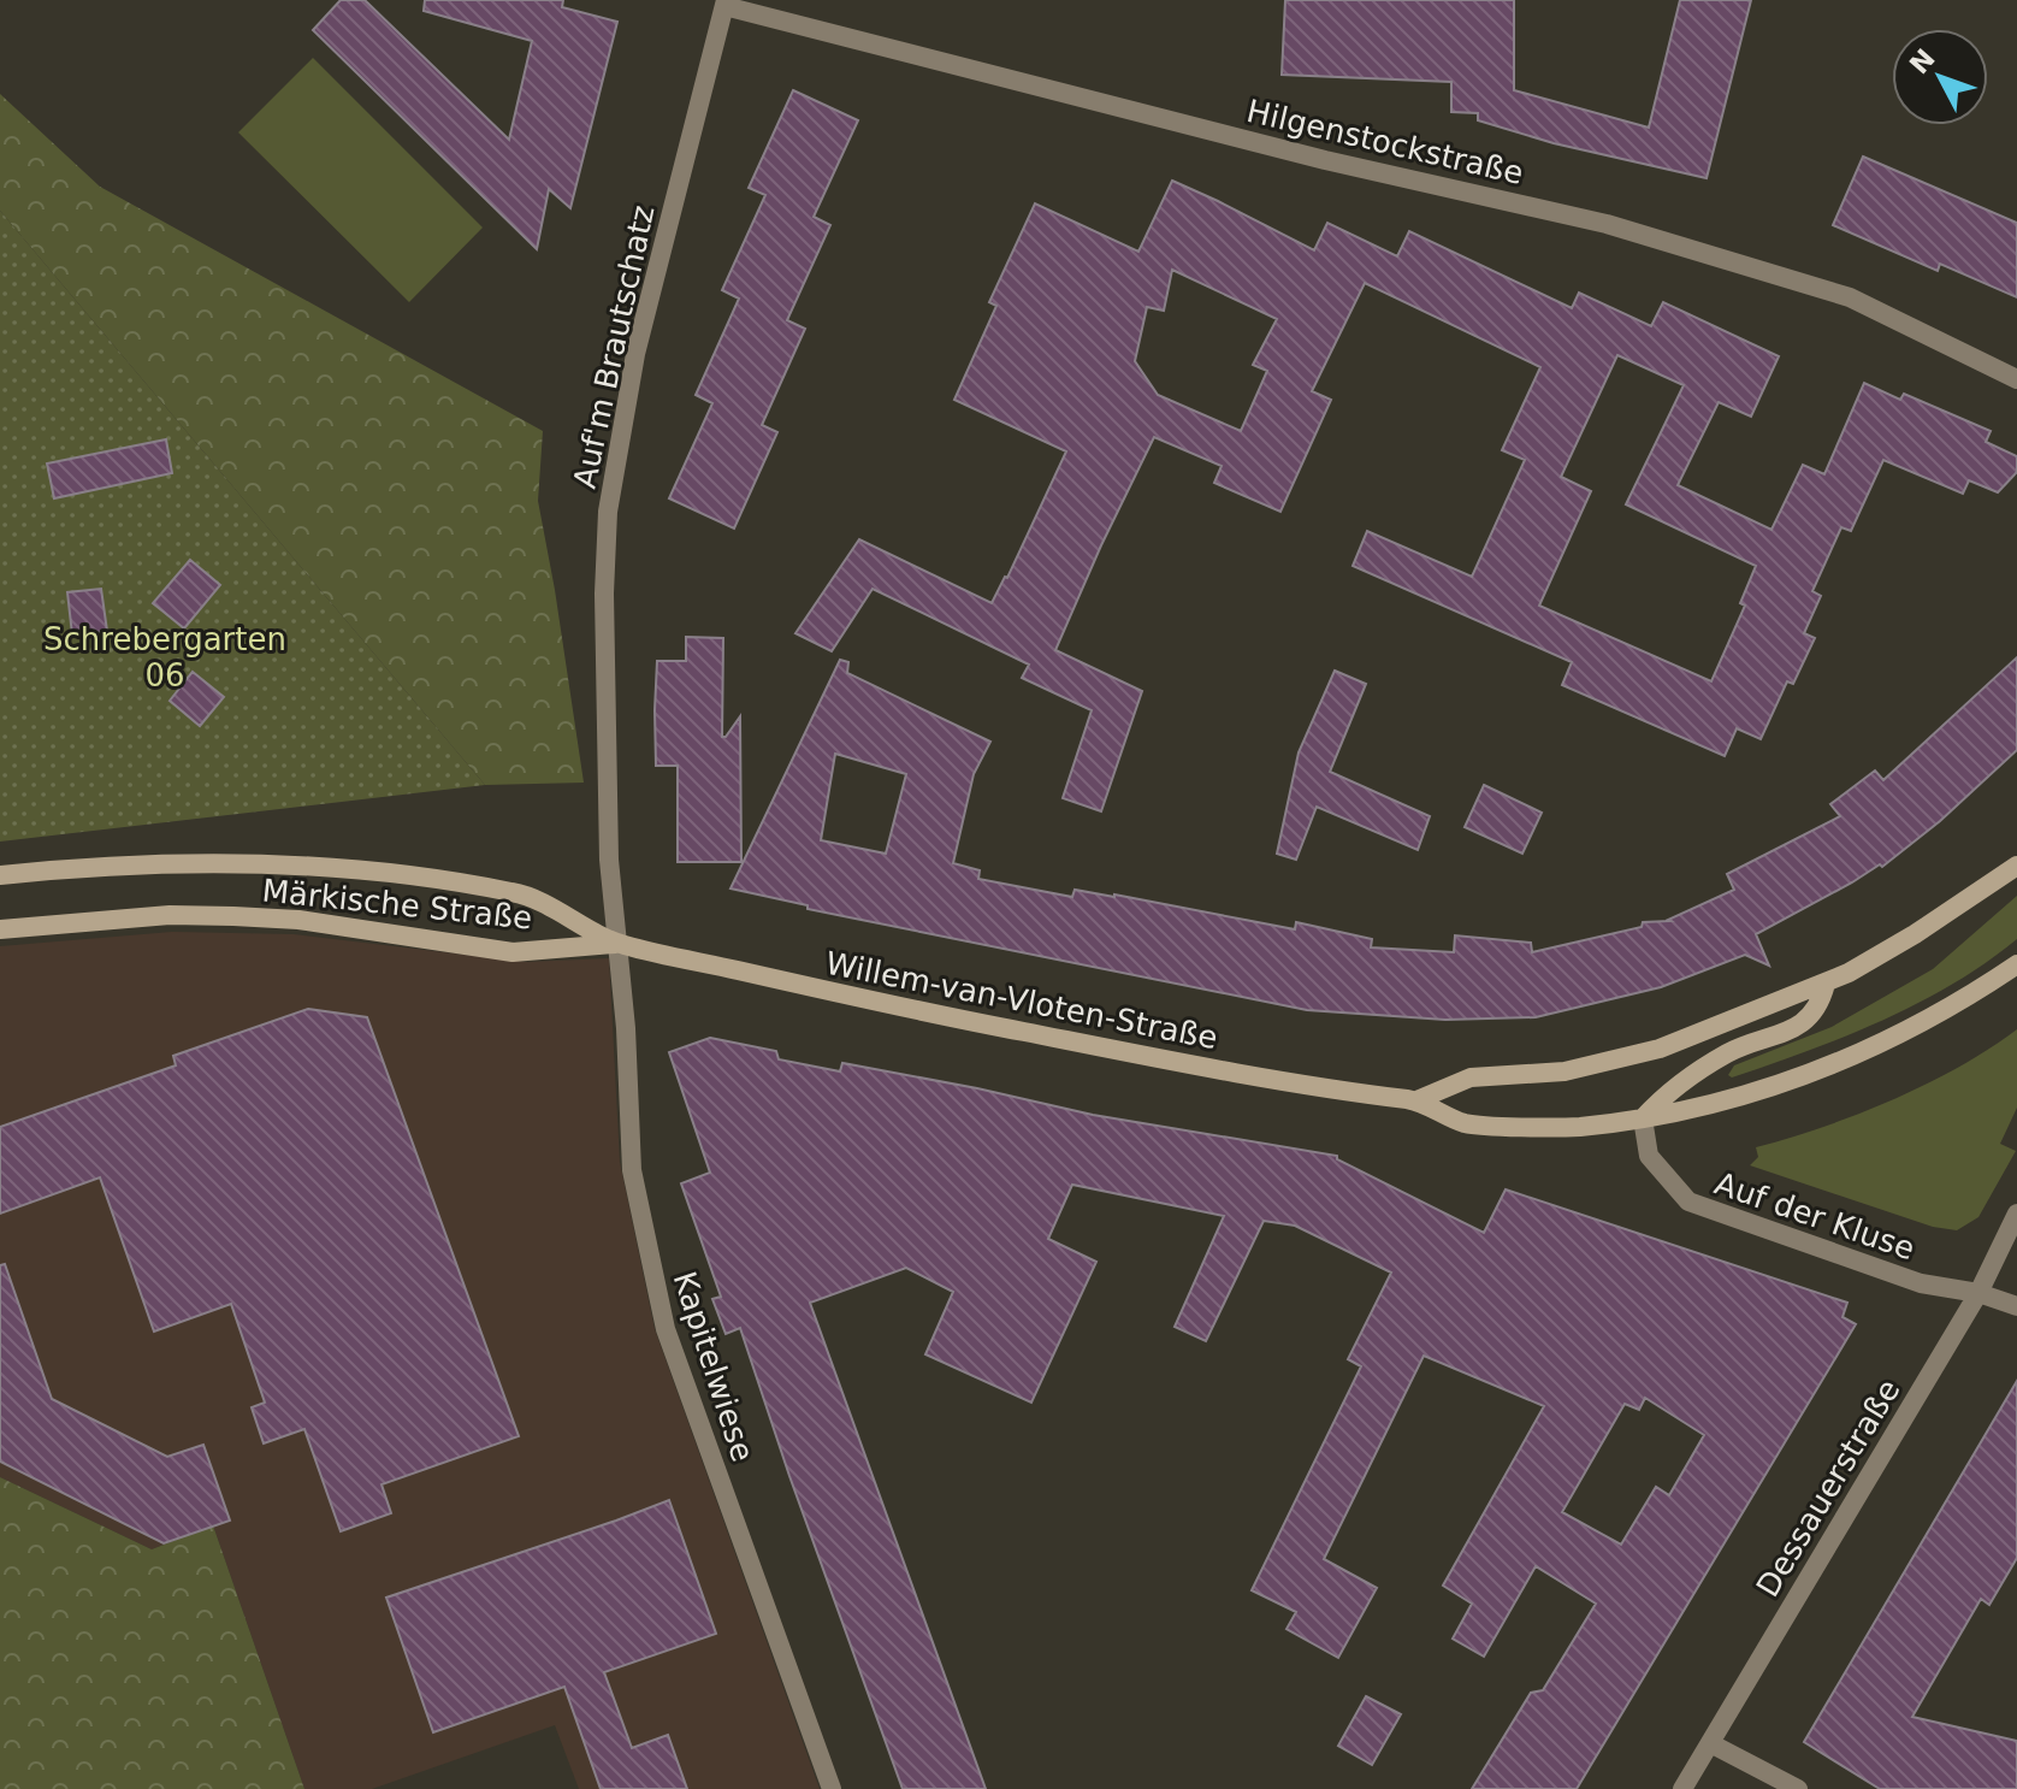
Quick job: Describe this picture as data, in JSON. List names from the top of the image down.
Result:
{
  "streets": {
    "main road": ["Märkische Straße", "Willem-van-Vloten-Straße"],
    "street": [
      "Hilgenstockstraße",
      "Auf'm Brautschatz",
      "Auf der Kluse",
      "Kapitelwiese",
      "Dessauerstraße"
    ]
  },
  "crossings": [
    ["Hilgenstockstraße", "Auf'm Brautschatz"],
    ["Auf'm Brautschatz", "Märkische Straße"],
    ["Auf'm Brautschatz", "Willem-van-Vloten-Straße"],
    ["Auf'm Brautschatz", "Kapitelwiese"],
    ["Märkische Straße", "Willem-van-Vloten-Straße"],
    ["Märkische Straße", "Kapitelwiese"],
    ["Willem-van-Vloten-Straße", "Auf der Kluse"],
    ["Willem-van-Vloten-Straße", "Kapitelwiese"],
    ["Auf der Kluse", "Dessauerstraße"]
  ],
  "parks": ["Schrebergarten 06"],
  "north": "top left"
}
